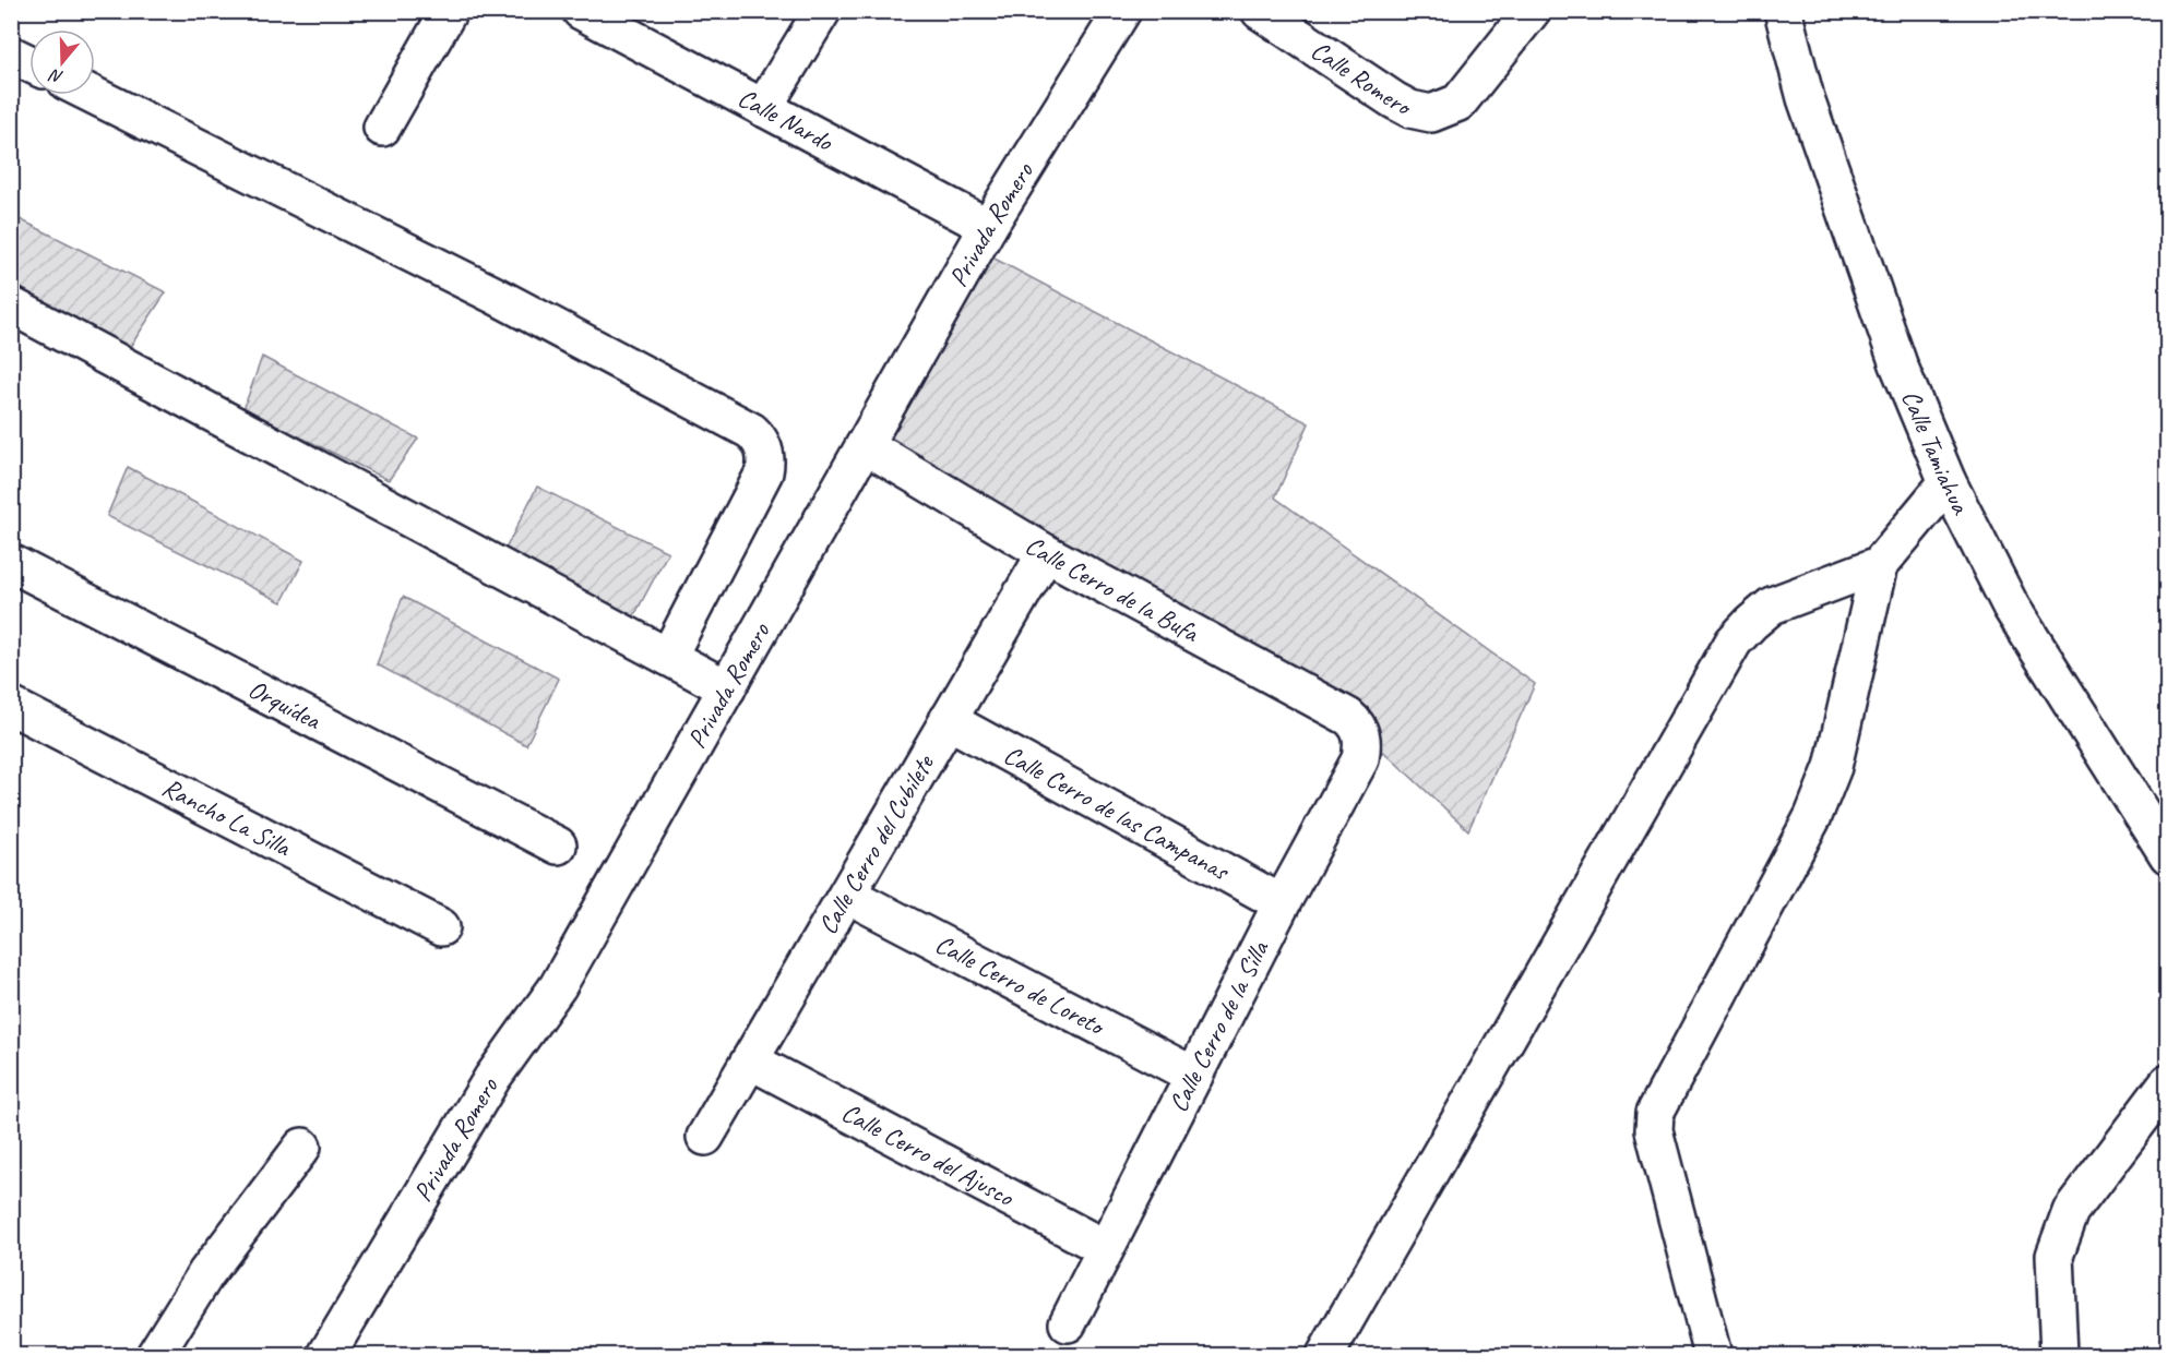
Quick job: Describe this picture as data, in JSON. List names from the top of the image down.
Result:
{
  "streets": {
    "street": [
      "Calle Romero",
      "Calle Nardo",
      "Privada Romero",
      "Calle Tamiahua",
      "Calle Cerro de la Bufa",
      "Orquídea",
      "Calle Cerro de las Campanas",
      "Rancho La Silla",
      "Calle Cerro del Cubilete",
      "Calle Cerro de Loreto",
      "Calle Cerro de la Silla",
      "Calle Cerro del Ajusco"
    ]
  },
  "crossings": [
    ["Calle Nardo", "Privada Romero"],
    ["Privada Romero", "Calle Cerro de la Bufa"],
    ["Calle Cerro de la Bufa", "Calle Cerro del Cubilete"],
    ["Calle Cerro de la Bufa", "Calle Cerro de la Silla"],
    ["Calle Cerro de las Campanas", "Calle Cerro del Cubilete"],
    ["Calle Cerro de las Campanas", "Calle Cerro de la Silla"],
    ["Calle Cerro del Cubilete", "Calle Cerro de Loreto"],
    ["Calle Cerro del Cubilete", "Calle Cerro del Ajusco"],
    ["Calle Cerro de Loreto", "Calle Cerro de la Silla"],
    ["Calle Cerro de la Silla", "Calle Cerro del Ajusco"]
  ],
  "north": "bottom"
}
